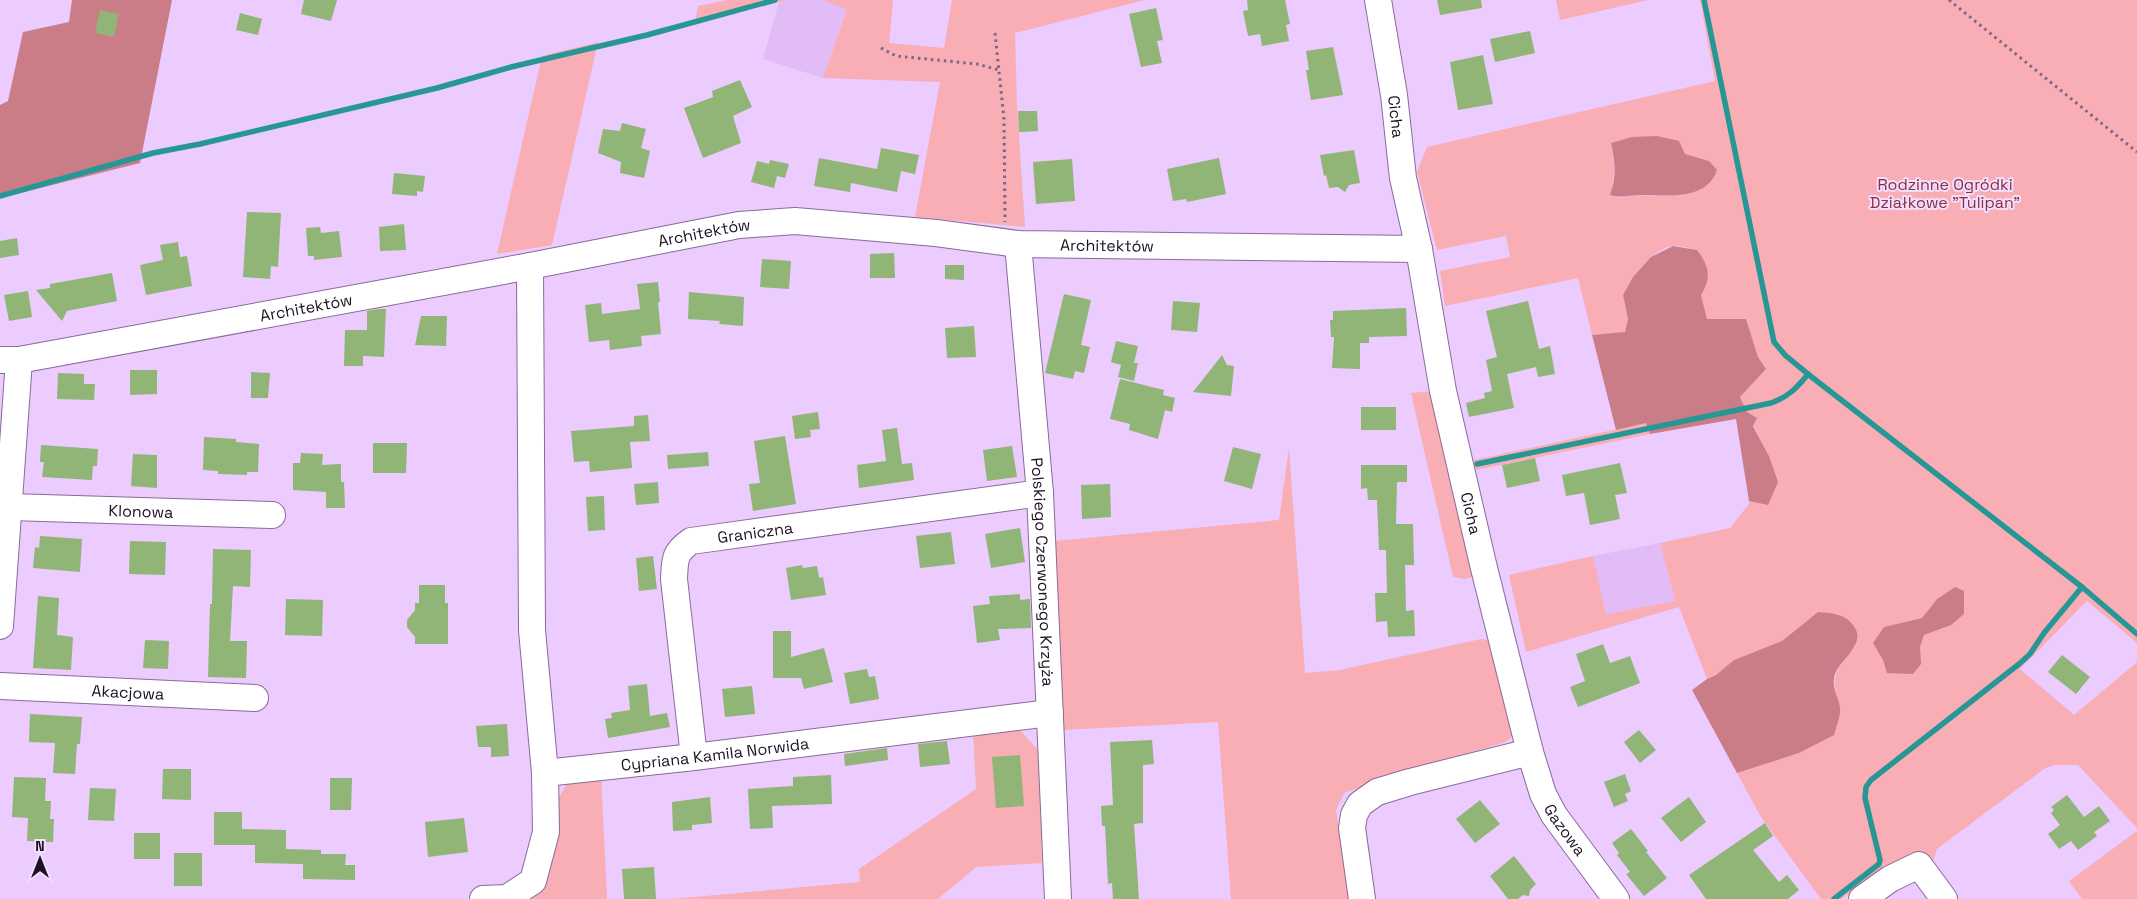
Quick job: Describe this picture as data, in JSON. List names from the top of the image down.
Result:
{
  "streets": {
    "street": [
      "Cicha",
      "Architektów",
      "Klonowa",
      "Graniczna",
      "Polskiego Czerwonego Krzyża",
      "Akacjowa",
      "Cypriana Kamila Norwida",
      "Gazowa"
    ]
  },
  "crossings": [
    ["Cicha", "Architektów"],
    ["Cicha", "Gazowa"],
    ["Architektów", "Polskiego Czerwonego Krzyża"],
    ["Graniczna", "Polskiego Czerwonego Krzyża"],
    ["Graniczna", "Cypriana Kamila Norwida"],
    ["Polskiego Czerwonego Krzyża", "Cypriana Kamila Norwida"]
  ],
  "parks": ["Rodzinne Ogródki Działkowe \"Tulipan\""],
  "north": "top"
}
